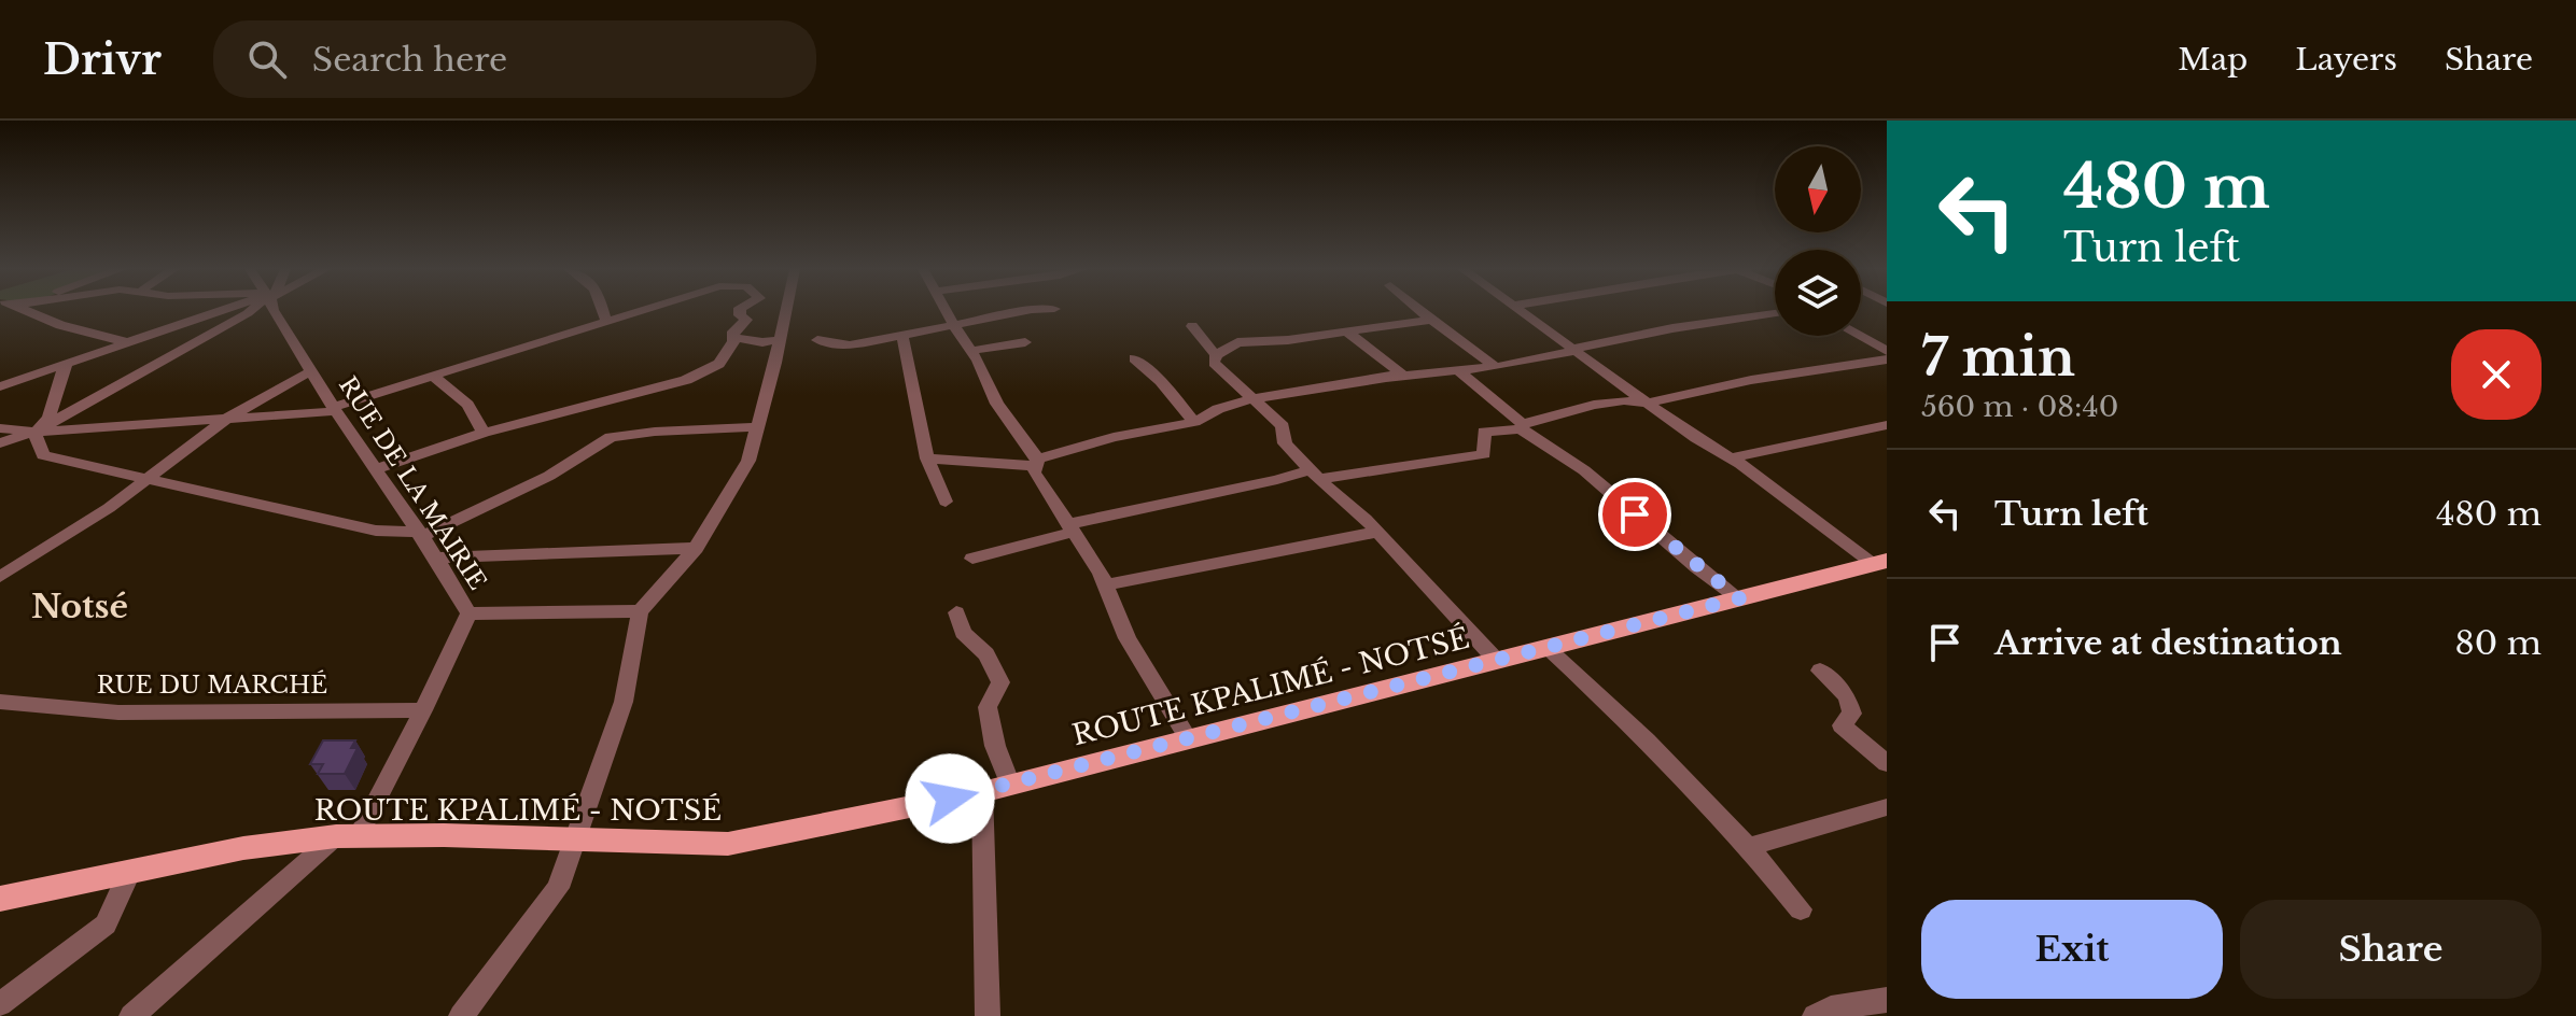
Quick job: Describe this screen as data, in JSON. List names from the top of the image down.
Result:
{
  "streets": {
    "main road": ["ROUTE KPALIMÉ - NOTSÉ"],
    "street": ["RUE DE LA MAIRIE", "RUE DU MARCHÉ"]
  },
  "crossings": [
    ["RUE DE LA MAIRIE", "RUE DU MARCHÉ"],
    ["RUE DE LA MAIRIE", "ROUTE KPALIMÉ - NOTSÉ"]
  ],
  "districts": ["Notsé"],
  "north": "bottom",
  "page": {
    "header": "Drivr",
    "search": "Search here",
    "nav": ["Map", "Layers", "Share"],
    "turn": ["480 m", "Turn left"],
    "heading": ["7 min", "560 m · 08:40"],
    "list": [
      {
        "name": "Turn left",
        "value": "480 m"
      },
      {
        "name": "Arrive at destination",
        "value": "80 m"
      }
    ],
    "buttons": ["Exit", "Share"]
  }
}
